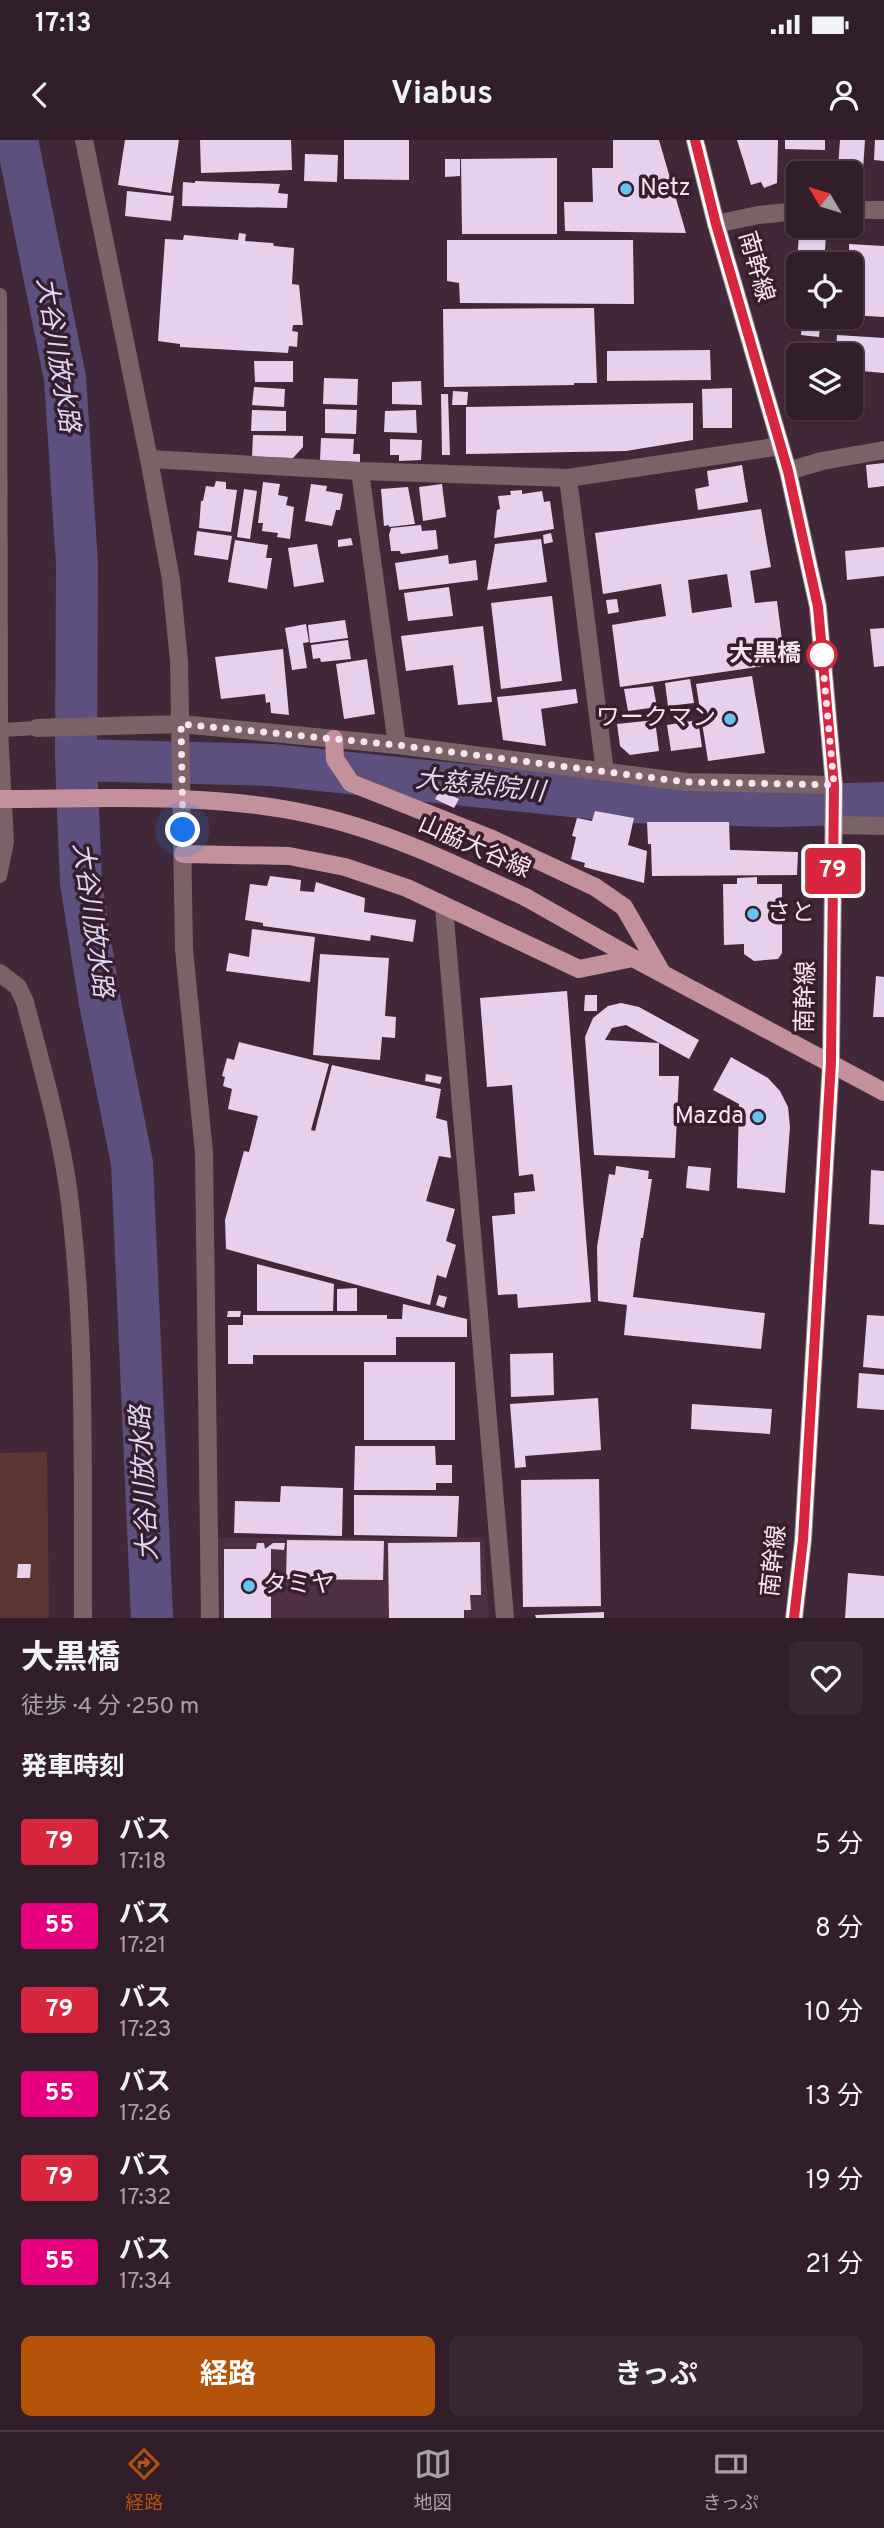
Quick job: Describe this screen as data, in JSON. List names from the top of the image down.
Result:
{
  "streets": {
    "main road": ["南幹線", "山脇大谷線"]
  },
  "crossings": [
    ["南幹線", "山脇大谷線"]
  ],
  "water": ["大谷川放水路", "大慈悲院川"],
  "places": [
    "Netz",
    "大黒橋",
    "ワークマン",
    "さと",
    "Mazda",
    "タミヤ"
  ],
  "lines": ["bus line 79"],
  "north": "top left",
  "page": {
    "status": "17:13",
    "header": "Viabus",
    "on_map": "79",
    "heading": [
      ["大黒橋", "徒歩 · 4 分 · 250 m"],
      "発車時刻"
    ],
    "list": [
      {
        "mark": "79",
        "name": "バス",
        "note": "17:18",
        "value": "5 分"
      },
      {
        "mark": "55",
        "name": "バス",
        "note": "17:21",
        "value": "8 分"
      },
      {
        "mark": "79",
        "name": "バス",
        "note": "17:23",
        "value": "10 分"
      },
      {
        "mark": "55",
        "name": "バス",
        "note": "17:26",
        "value": "13 分"
      },
      {
        "mark": "79",
        "name": "バス",
        "note": "17:32",
        "value": "19 分"
      },
      {
        "mark": "55",
        "name": "バス",
        "note": "17:34",
        "value": "21 分"
      }
    ],
    "buttons": ["経路", "きっぷ"],
    "tabs": ["経路", "地図", "きっぷ"]
  }
}
